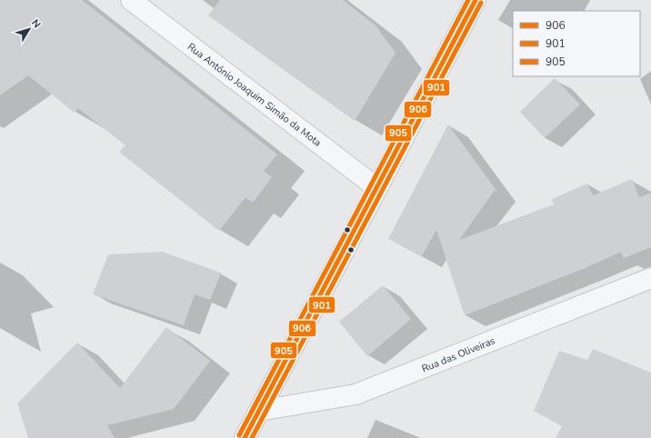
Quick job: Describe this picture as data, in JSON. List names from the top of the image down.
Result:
{
  "streets": {
    "street": ["Rua António Joaquim Simão da Mota", "Rua das Oliveiras"]
  },
  "lines": ["transit line 906", "transit line 905", "transit line 901"],
  "legend": ["906", "901", "905"],
  "north": "top right"
}
